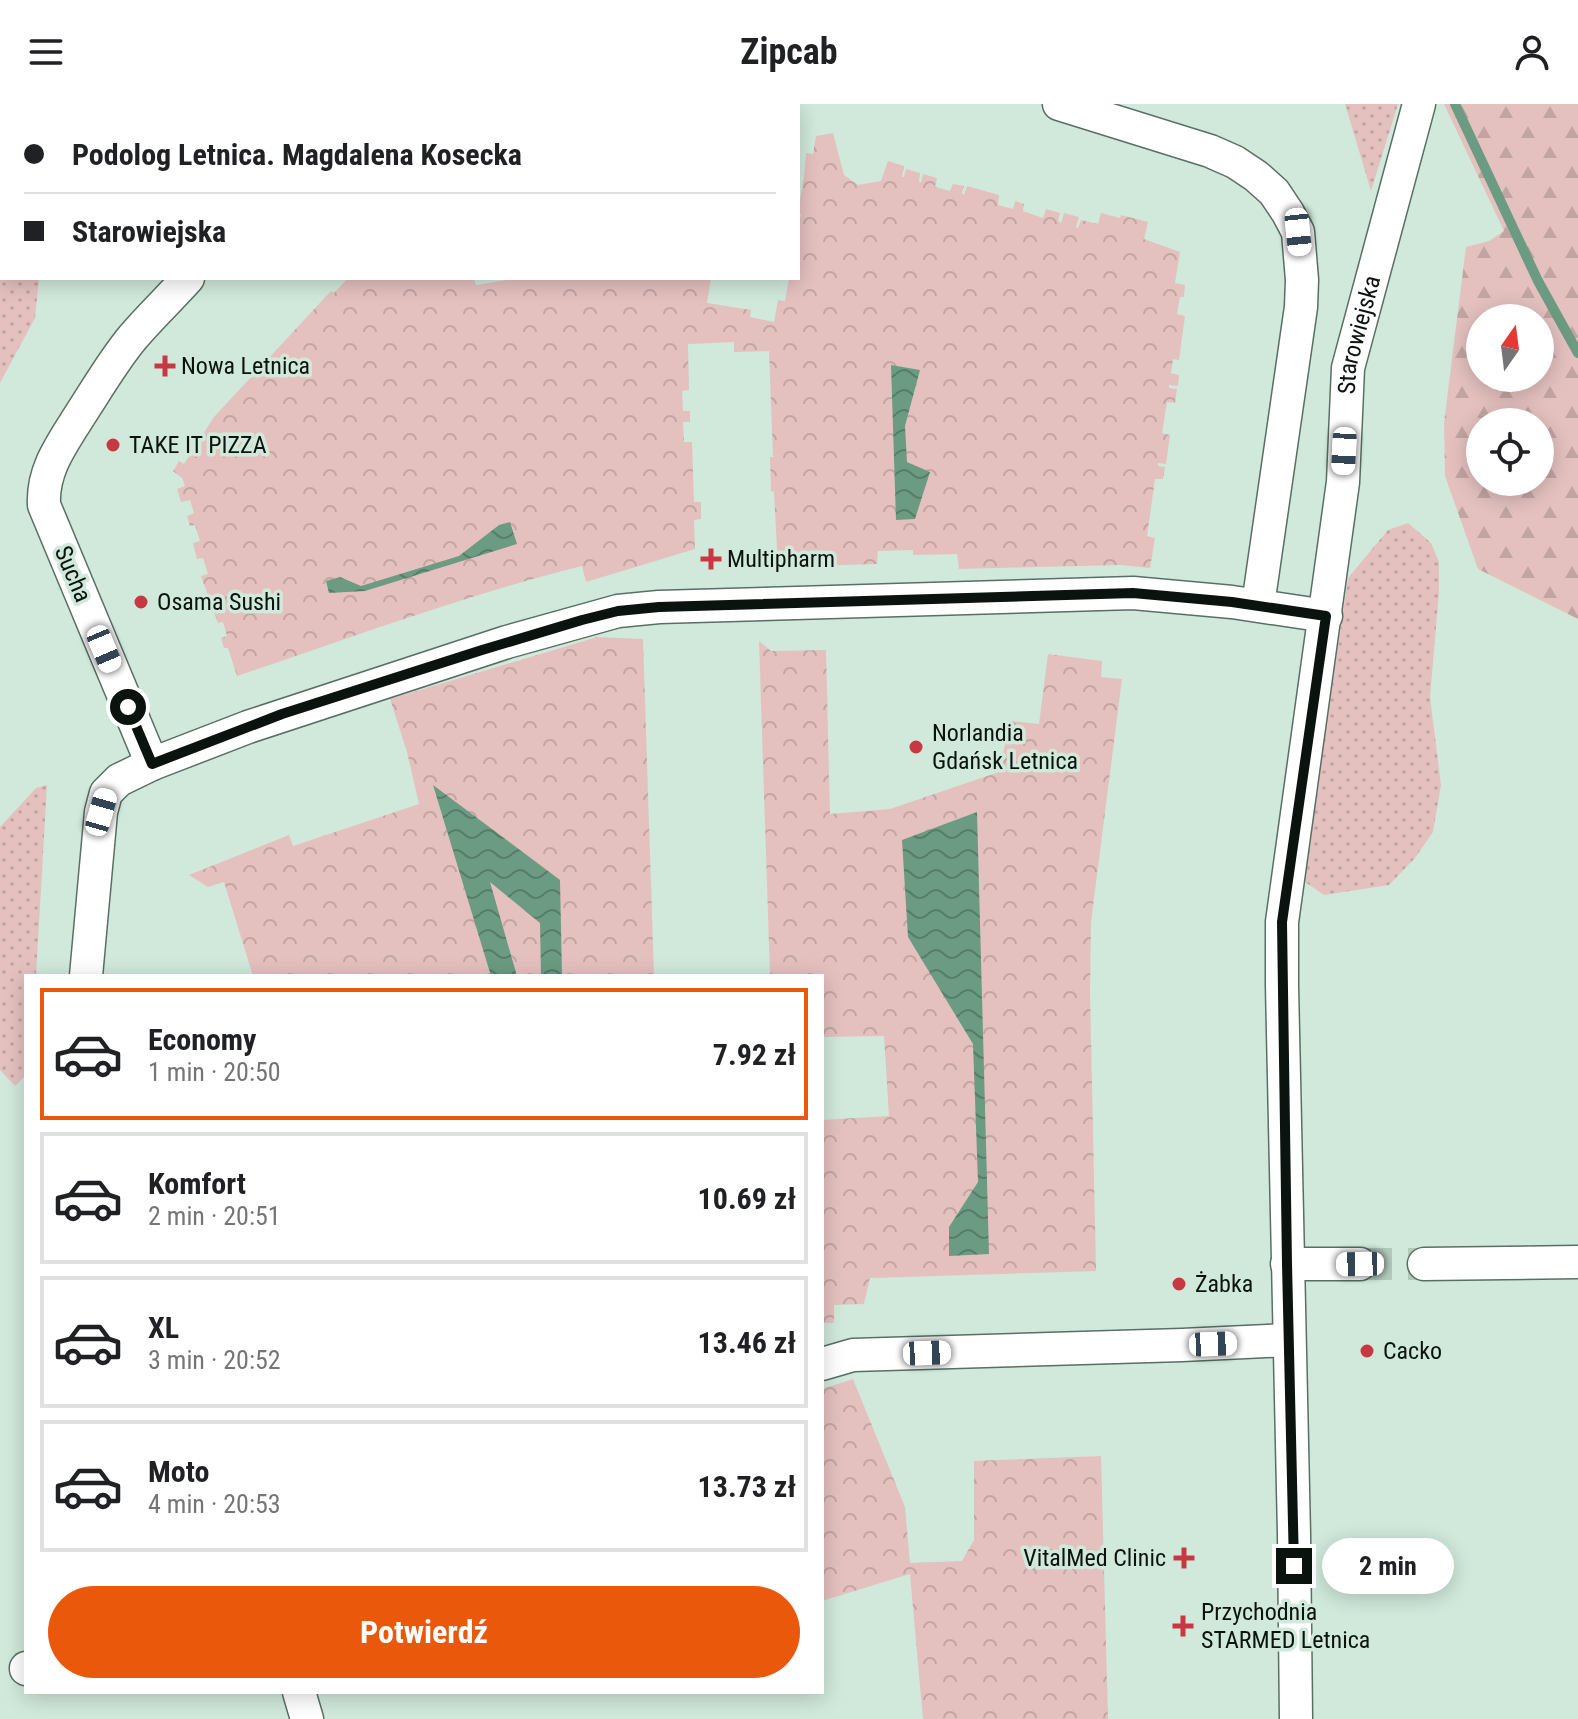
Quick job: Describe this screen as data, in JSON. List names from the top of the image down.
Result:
{
  "streets": {
    "street": ["Starowiejska", "Sucha"]
  },
  "places": {
    "health": [
      "Nowa Letnica",
      "Multipharm",
      "VitalMed Clinic",
      "Przychodnia STARMED Letnica"
    ],
    "other": [
      "TAKE IT PIZZA",
      "Osama Sushi",
      "Norlandia Gdańsk Letnica",
      "Żabka",
      "Cacko"
    ]
  },
  "north": "top",
  "page": {
    "header": "Zipcab",
    "banner": ["Podolog Letnica. Magdalena Kosecka", "Starowiejska"],
    "list": [
      {
        "name": "Economy",
        "note": "1 min · 20:50",
        "value": "7.92 zł"
      },
      {
        "name": "Komfort",
        "note": "2 min · 20:51",
        "value": "10.69 zł"
      },
      {
        "name": "XL",
        "note": "3 min · 20:52",
        "value": "13.46 zł"
      },
      {
        "name": "Moto",
        "note": "4 min · 20:53",
        "value": "13.73 zł"
      }
    ],
    "bubble": "2 min",
    "buttons": "Potwierdź"
  }
}
